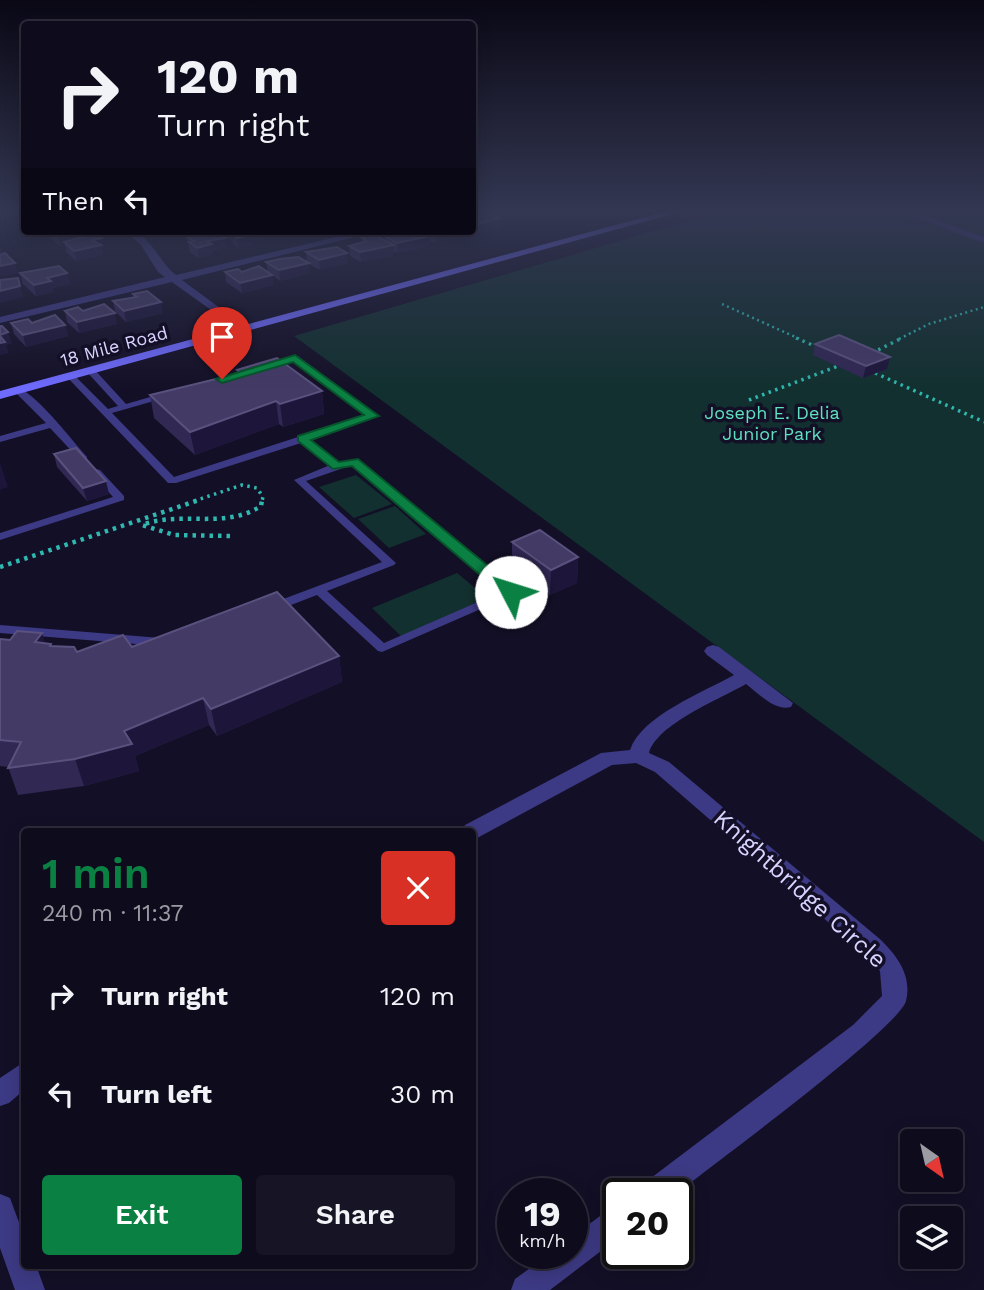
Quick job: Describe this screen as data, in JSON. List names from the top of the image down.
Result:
{
  "streets": {
    "main road": ["18 Mile Road"],
    "street": ["Knightbridge Circle"]
  },
  "parks": ["Joseph E. Delia Junior Park"],
  "north": "bottom right",
  "page": {
    "turn": ["120 m", "Turn right"],
    "then": "Then",
    "heading": ["1 min", "240 m · 11:37"],
    "list": [
      {
        "name": "Turn right",
        "value": "120 m"
      },
      {
        "name": "Turn left",
        "value": "30 m"
      }
    ],
    "buttons": ["Exit", "Share"],
    "speed": "19 km/h",
    "limit": "20"
  }
}
